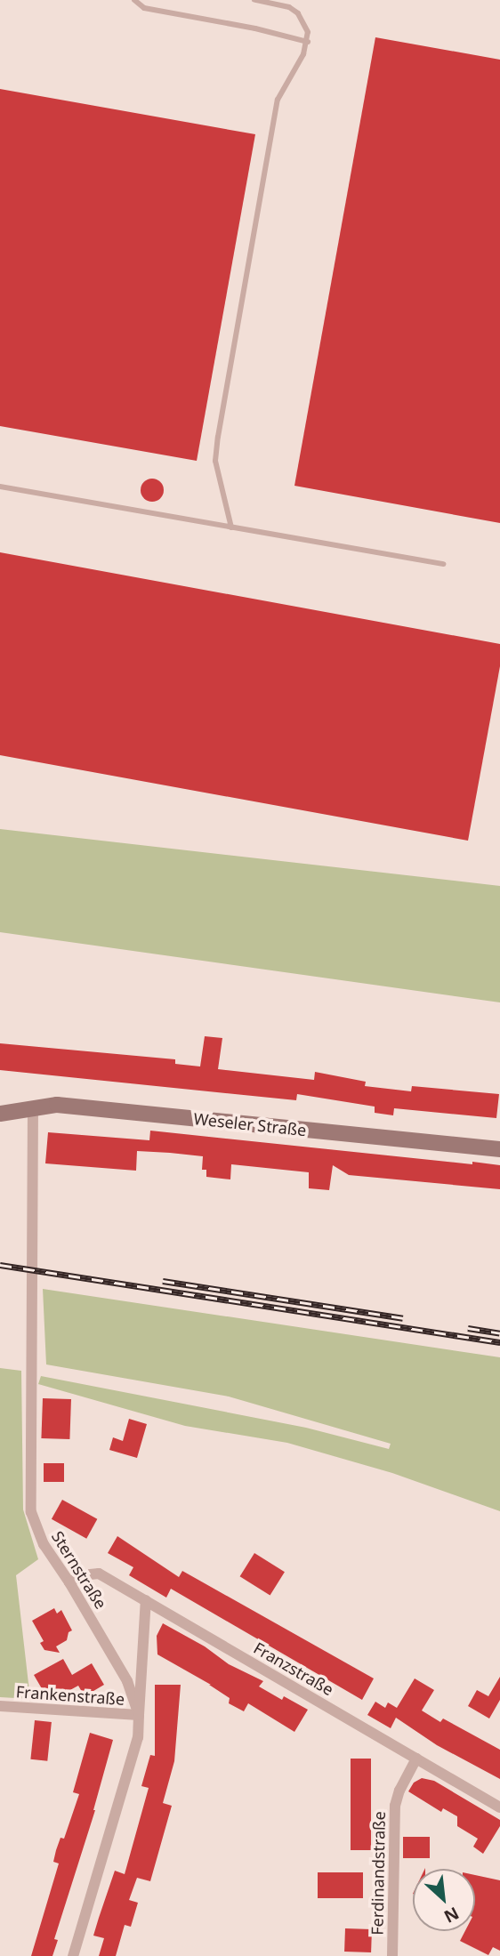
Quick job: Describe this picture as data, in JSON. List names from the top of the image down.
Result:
{
  "streets": {
    "main road": ["Weseler Straße"],
    "street": [
      "Sternstraße",
      "Franzstraße",
      "Frankenstraße",
      "Ferdinandstraße"
    ]
  },
  "crossings": [
    ["Weseler Straße", "Sternstraße"],
    ["Sternstraße", "Franzstraße"],
    ["Sternstraße", "Frankenstraße"],
    ["Franzstraße", "Ferdinandstraße"]
  ],
  "north": "bottom right"
}
